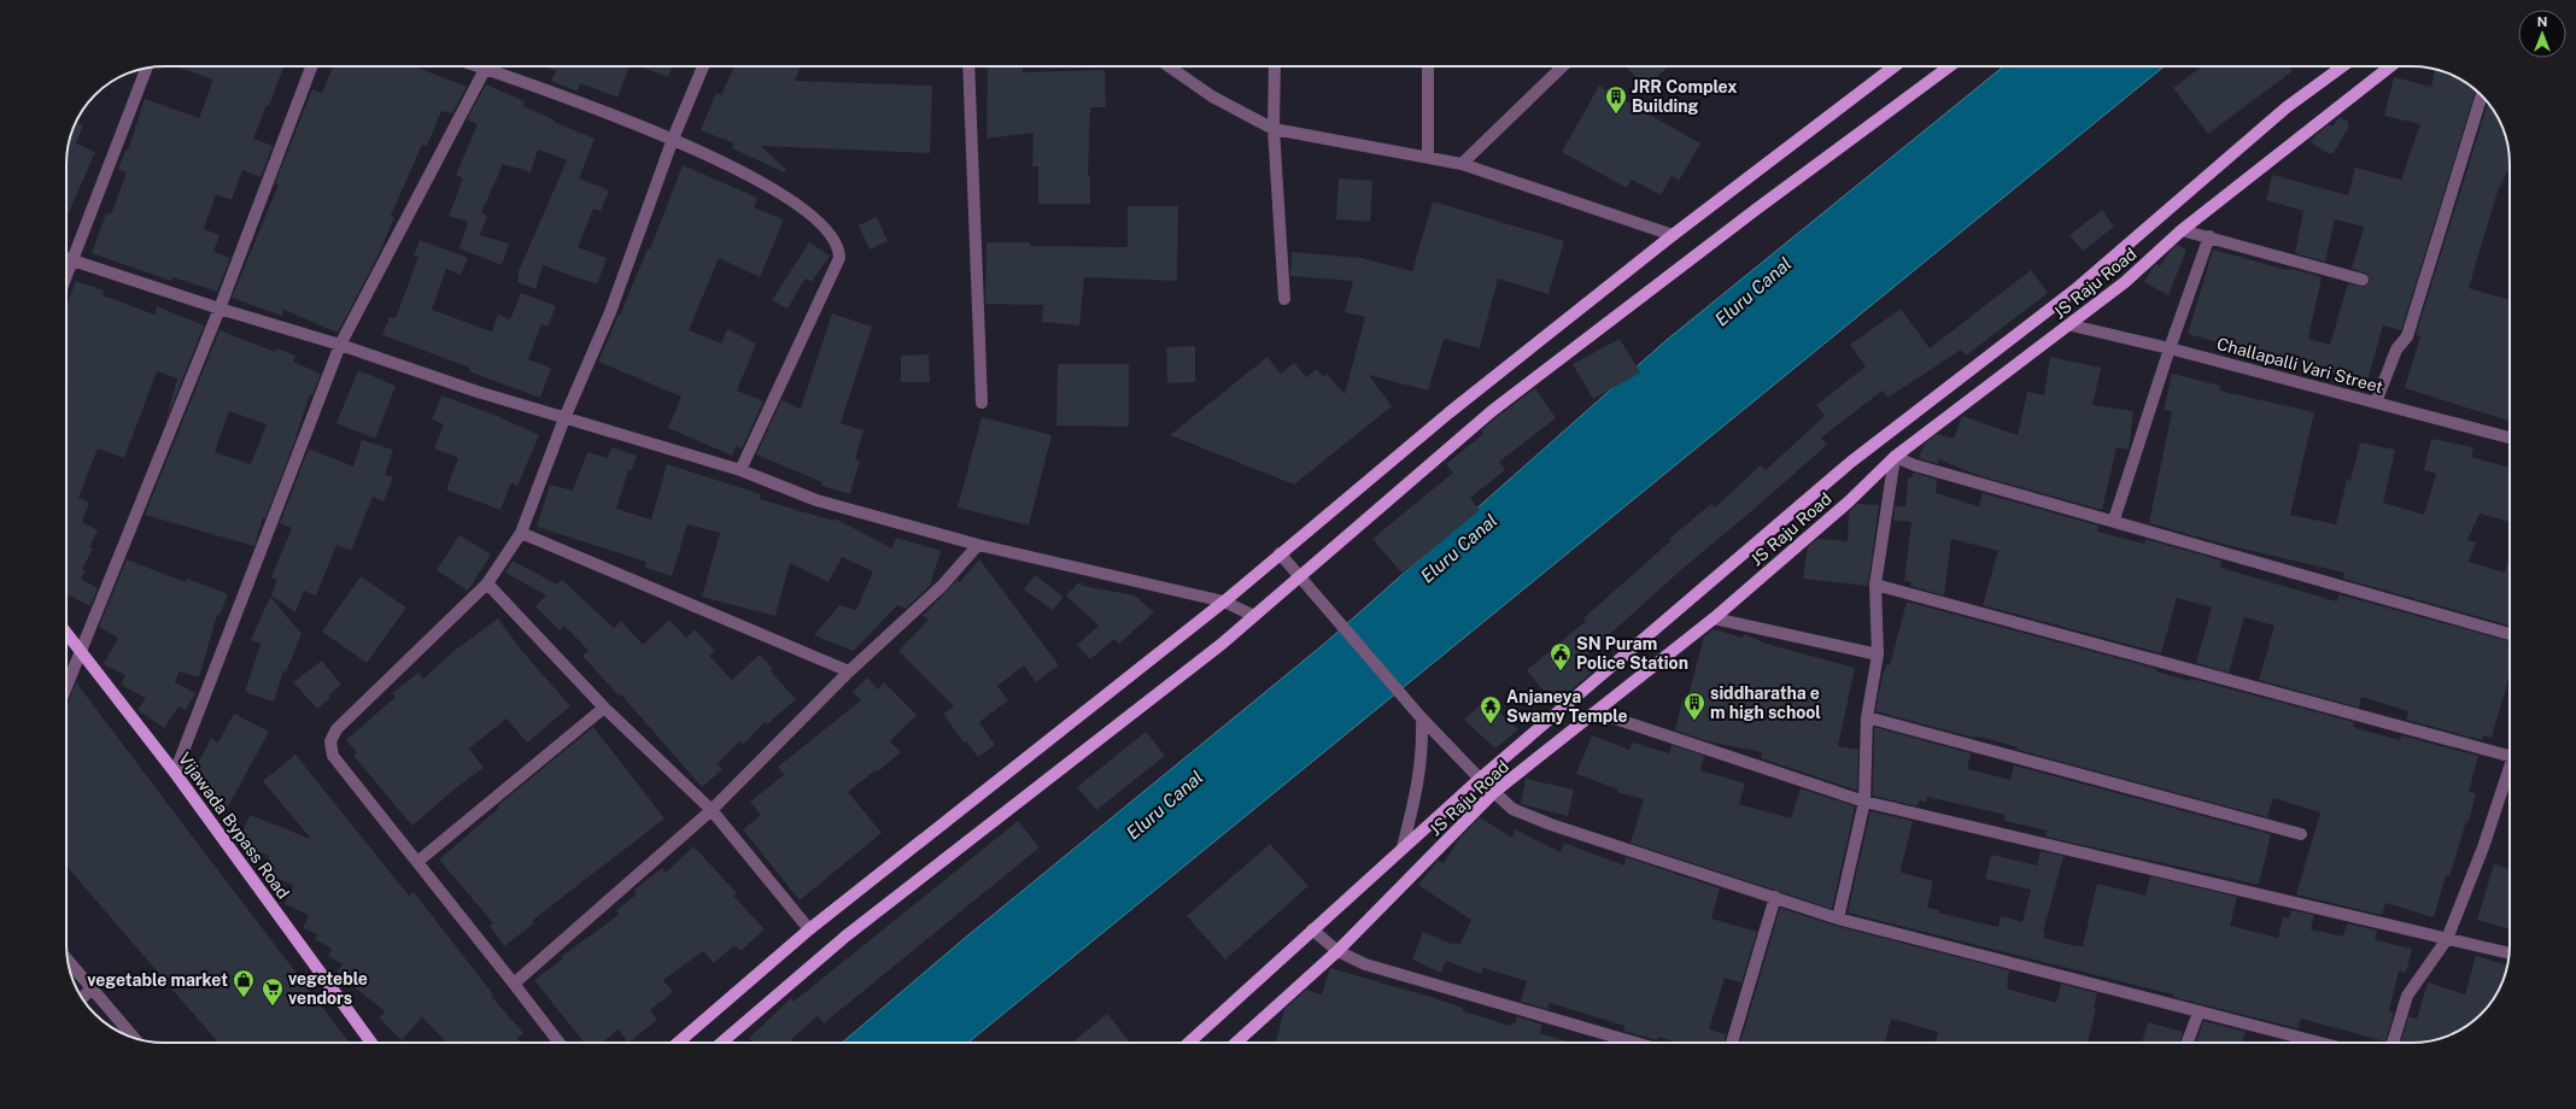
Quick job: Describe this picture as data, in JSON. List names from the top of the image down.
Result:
{
  "streets": {
    "main road": ["JS Raju Road", "Vijawada Bypass Road"],
    "street": ["Challapalli Vari Street"]
  },
  "crossings": [
    ["JS Raju Road", "Challapalli Vari Street"]
  ],
  "water": ["Eluru Canal"],
  "places": {
    "building": ["JRR Complex Building", "siddharatha e m high school"],
    "public building": ["SN Puram Police Station"],
    "temple": ["Anjaneya Swamy Temple"],
    "shop": ["vegetable market"],
    "supermarket": ["vegeteble vendors"]
  },
  "north": "top"
}
